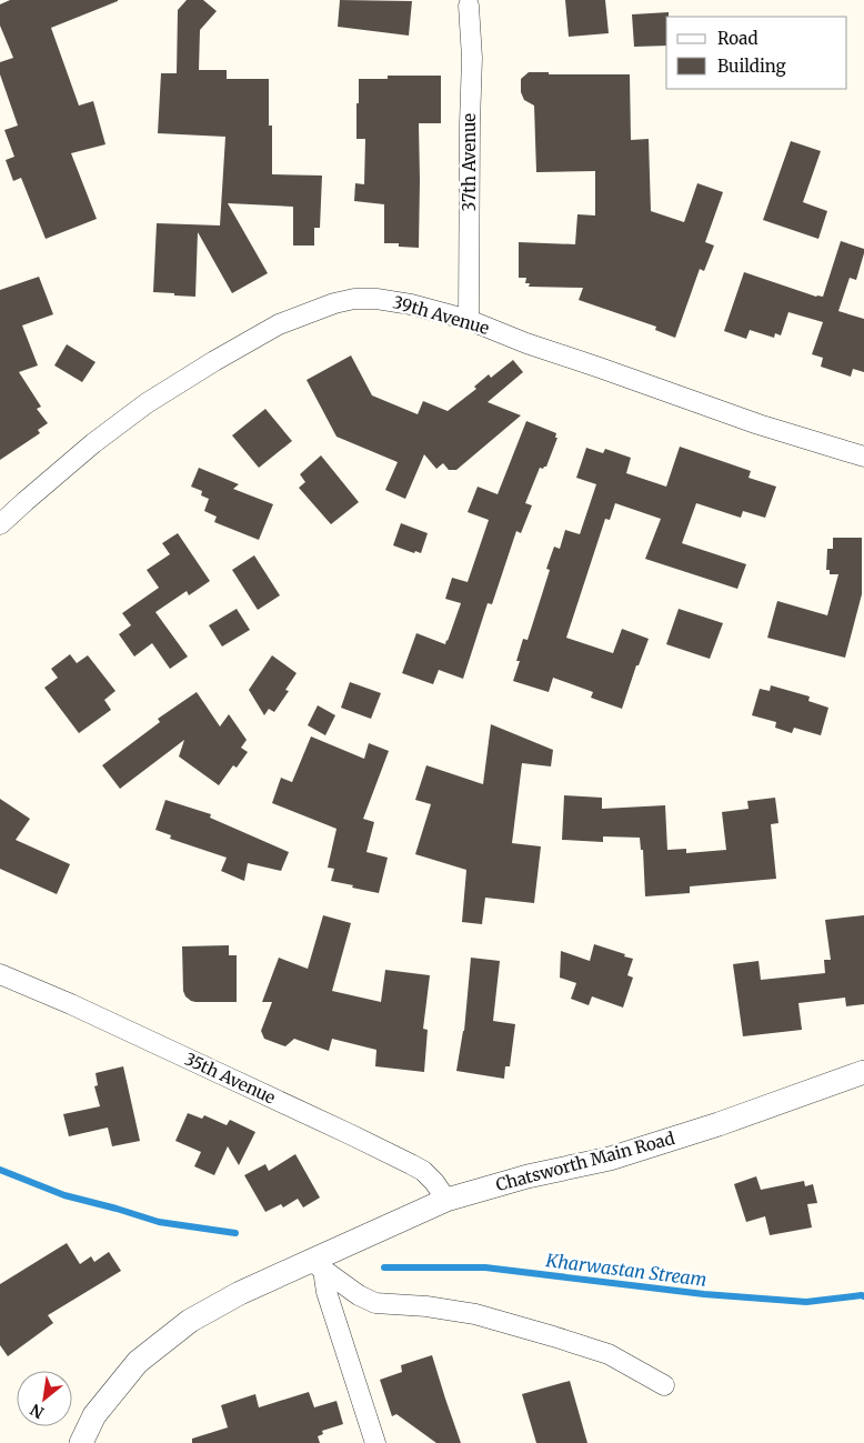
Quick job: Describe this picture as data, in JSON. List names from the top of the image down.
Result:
{
  "streets": {
    "street": [
      "37th Avenue",
      "39th Avenue",
      "35th Avenue",
      "Chatsworth Main Road"
    ]
  },
  "crossings": [
    ["37th Avenue", "39th Avenue"],
    ["35th Avenue", "Chatsworth Main Road"]
  ],
  "water": ["Kharwastan Stream"],
  "legend": ["Road", "Building"],
  "north": "bottom left"
}
